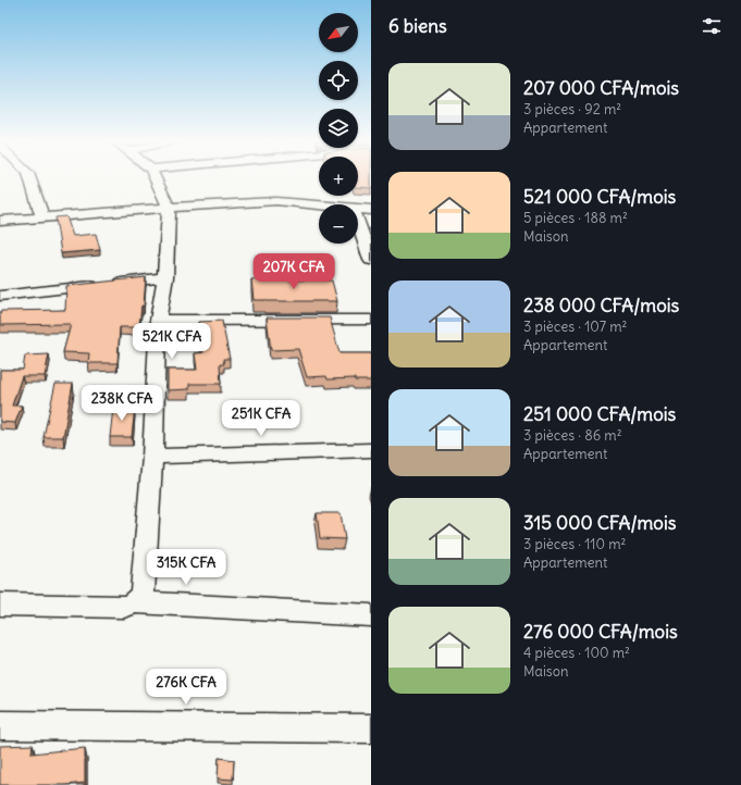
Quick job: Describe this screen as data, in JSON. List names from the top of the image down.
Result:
{
  "north": "bottom left",
  "page": {
    "heading": "6 biens",
    "map_buttons": ["+", "−"],
    "list": [
      {
        "name": "207 000 CFA/mois",
        "note": "3 pièces · 92 m² · Appartement"
      },
      {
        "name": "521 000 CFA/mois",
        "note": "5 pièces · 188 m² · Maison"
      },
      {
        "name": "238 000 CFA/mois",
        "note": "3 pièces · 107 m² · Appartement"
      },
      {
        "name": "251 000 CFA/mois",
        "note": "3 pièces · 86 m² · Appartement"
      },
      {
        "name": "315 000 CFA/mois",
        "note": "3 pièces · 110 m² · Appartement"
      },
      {
        "name": "276 000 CFA/mois",
        "note": "4 pièces · 100 m² · Maison"
      }
    ],
    "price": [
      "207K CFA",
      "521K CFA",
      "238K CFA",
      "251K CFA",
      "315K CFA",
      "276K CFA"
    ]
  }
}
